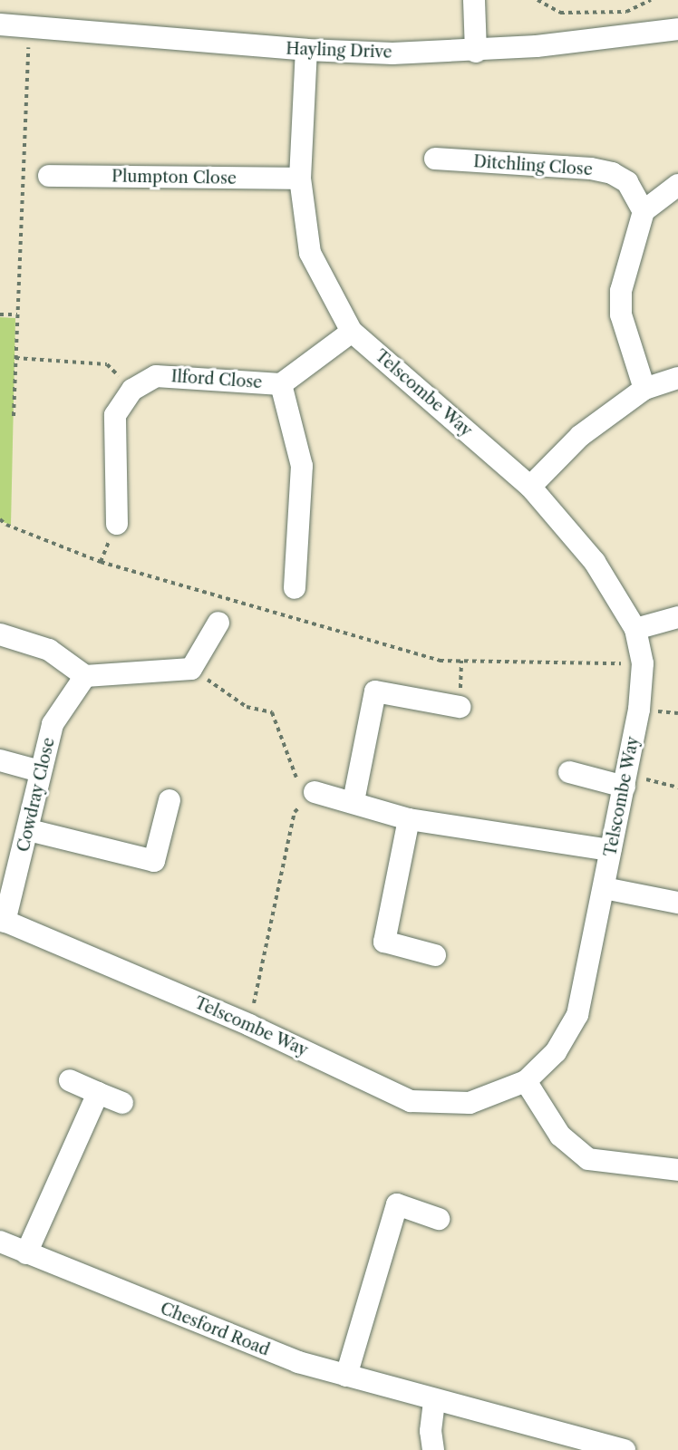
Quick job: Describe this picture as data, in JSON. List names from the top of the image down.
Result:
{
  "streets": {
    "street": [
      "Hayling Drive",
      "Ditchling Close",
      "Plumpton Close",
      "Ilford Close",
      "Telscombe Way",
      "Cowdray Close",
      "Chesford Road"
    ]
  },
  "crossings": [
    ["Hayling Drive", "Telscombe Way"],
    ["Plumpton Close", "Telscombe Way"],
    ["Ilford Close", "Telscombe Way"],
    ["Telscombe Way", "Cowdray Close"]
  ]
}
